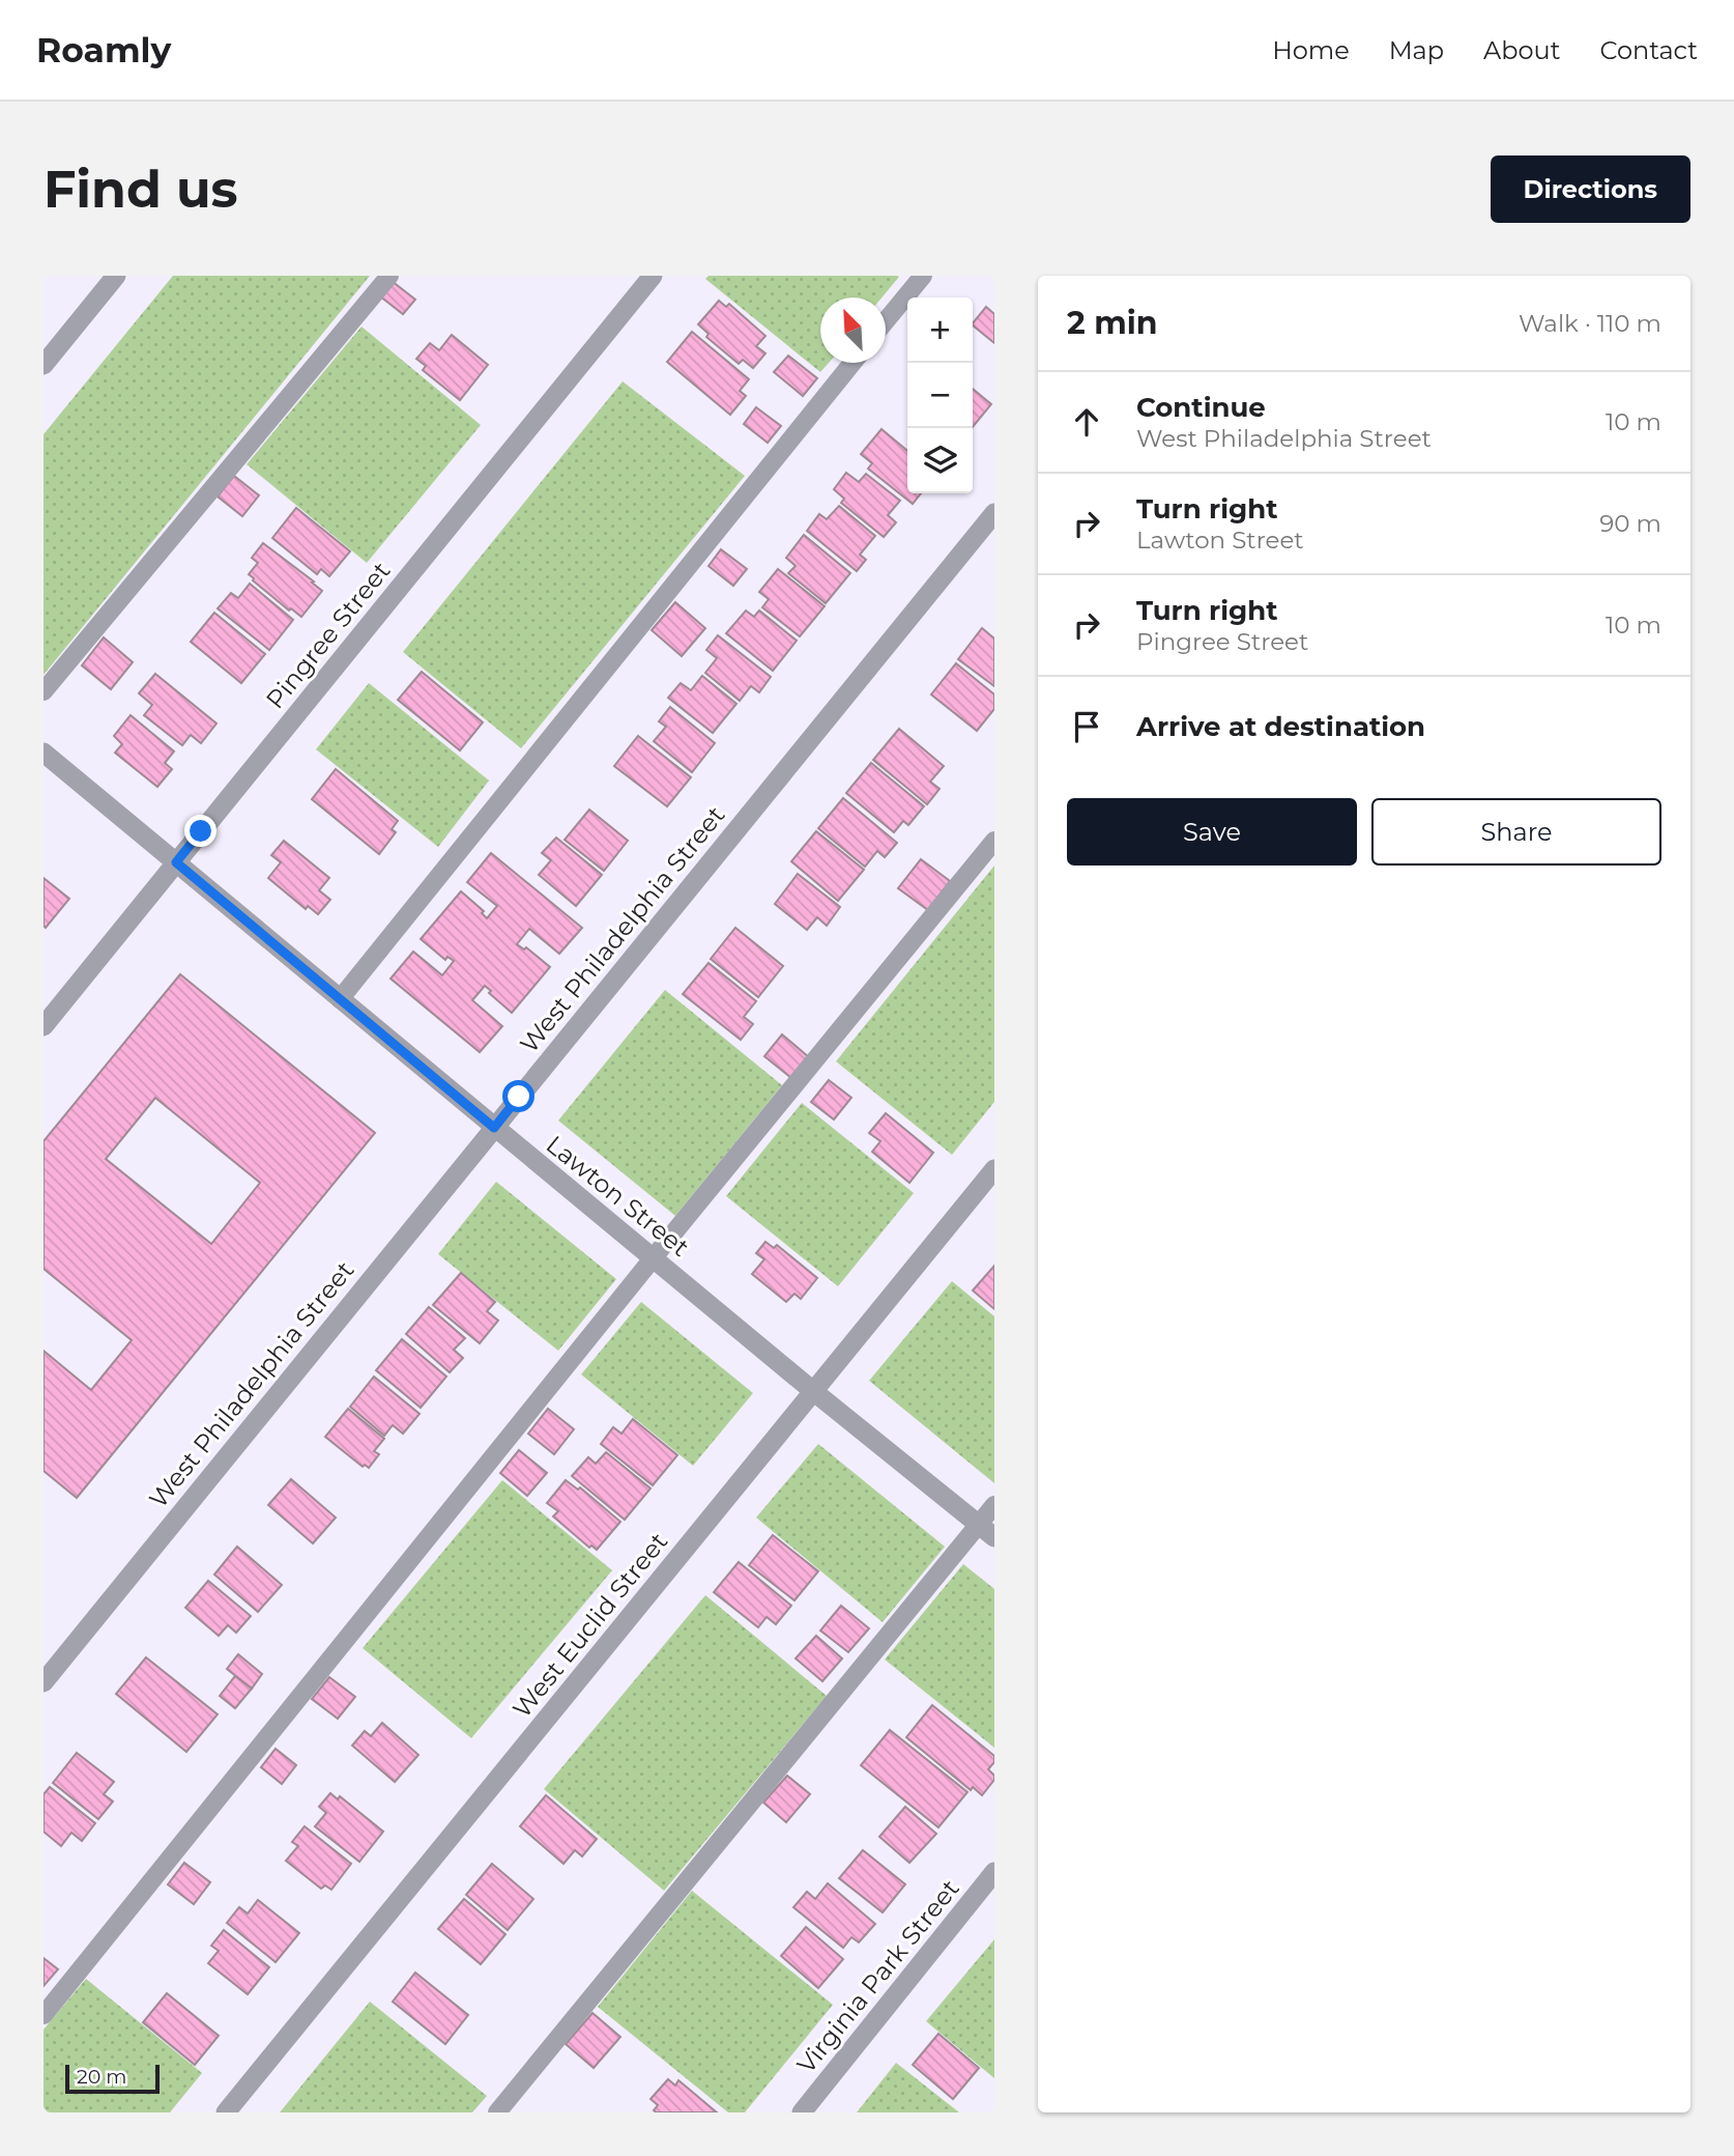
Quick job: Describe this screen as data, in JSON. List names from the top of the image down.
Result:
{
  "streets": {
    "street": [
      "Pingree Street",
      "West Philadelphia Street",
      "Lawton Street",
      "West Euclid Street",
      "Virginia Park Street"
    ]
  },
  "crossings": [
    ["Pingree Street", "Lawton Street"],
    ["West Philadelphia Street", "Lawton Street"],
    ["Lawton Street", "West Euclid Street"]
  ],
  "scale_bar": "20 m",
  "north": "top left",
  "page": {
    "header": "Roamly",
    "nav": [
      "Home",
      "Map",
      "About",
      "Contact"
    ],
    "buttons": [
      "Directions",
      ["Save", "Share"]
    ],
    "title": "Find us",
    "heading": ["2 min", "Walk · 110 m"],
    "map_buttons": ["+", "−"],
    "list": [
      ["Continue", "West Philadelphia Street", "10 m"],
      ["Turn right", "Lawton Street", "90 m"],
      ["Turn right", "Pingree Street", "10 m"],
      "Arrive at destination"
    ],
    "scale": "20 m"
  }
}
